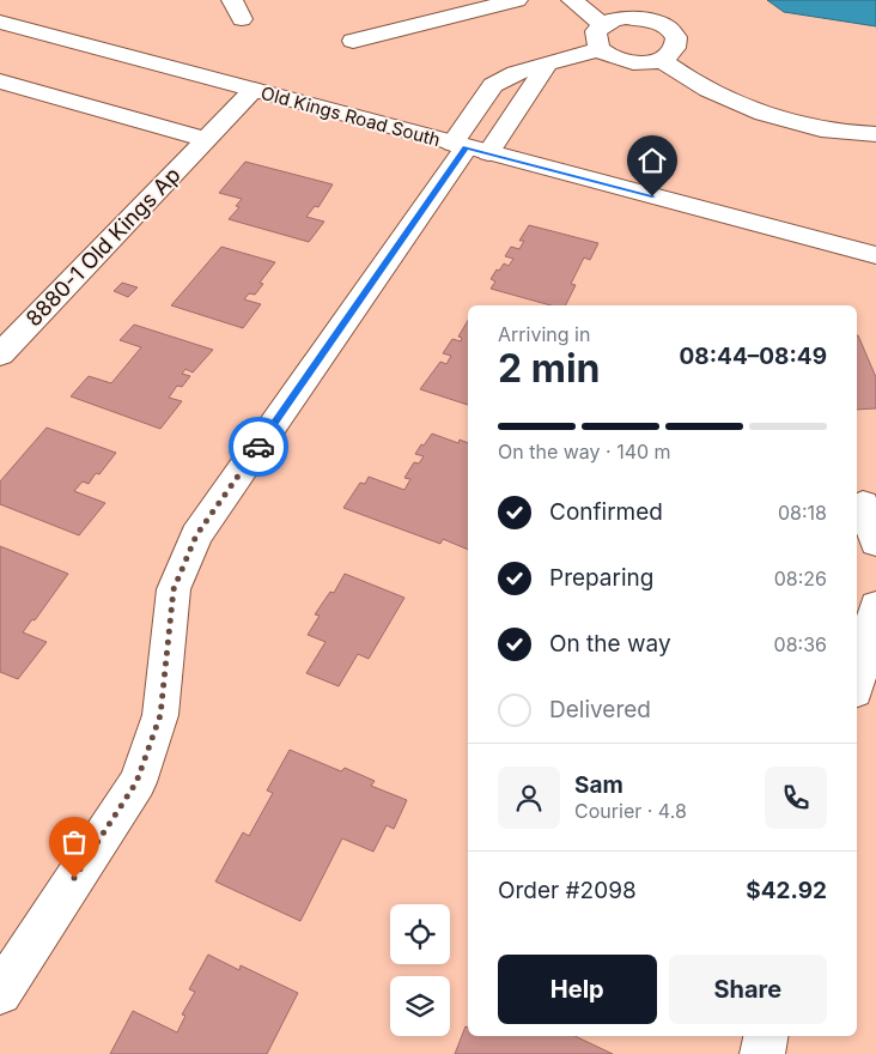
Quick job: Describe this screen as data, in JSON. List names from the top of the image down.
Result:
{
  "streets": {
    "street": ["Old Kings Road South", "8880-1 Old Kings Ap"]
  },
  "crossings": [
    ["Old Kings Road South", "8880-1 Old Kings Ap"]
  ],
  "page": {
    "heading": ["2 min", "Arriving in", "08:44–08:49"],
    "panel": [
      "Sam",
      "Courier · 4.8",
      "Order #2098",
      "$42.92"
    ],
    "bar": "On the way · 140 m",
    "list": [
      ["Confirmed", "08:18"],
      ["Preparing", "08:26"],
      ["On the way", "08:36"],
      "Delivered"
    ],
    "buttons": ["Help", "Share"]
  }
}
